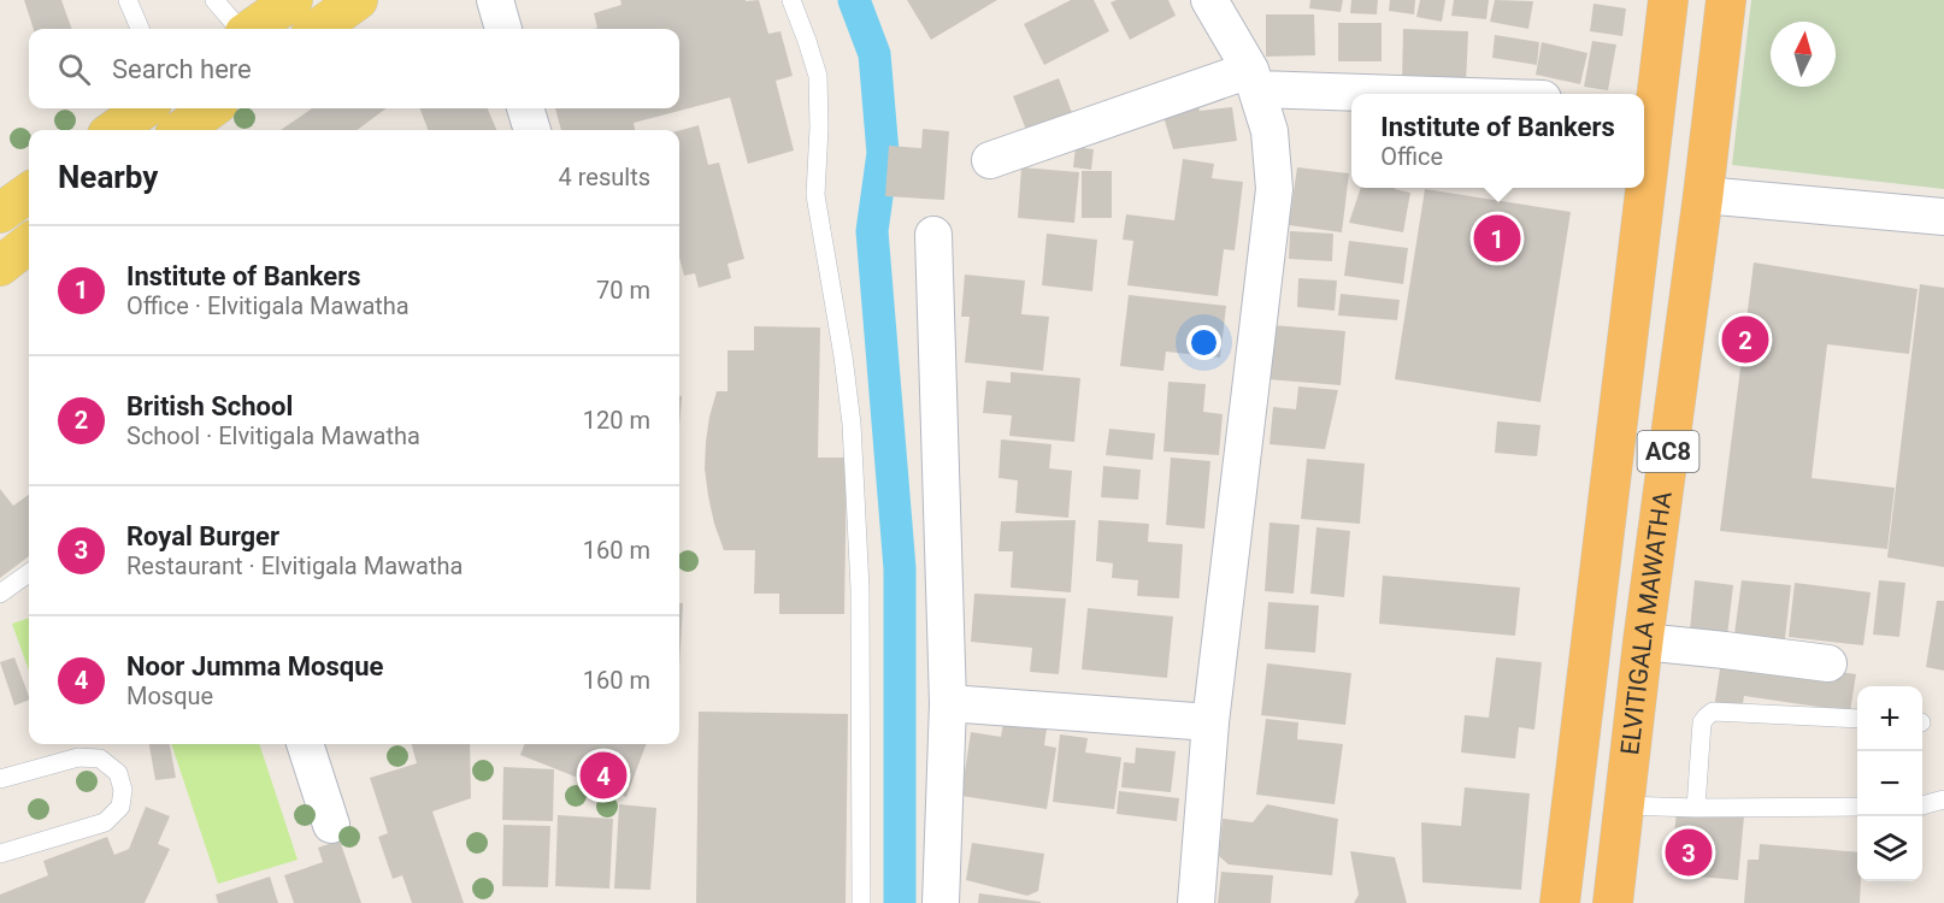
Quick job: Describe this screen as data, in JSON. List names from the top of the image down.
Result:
{
  "streets": {
    "highway": ["AC8", "ELVITIGALA MAWATHA"]
  },
  "north": "top",
  "page": {
    "search": "Search here",
    "popup": ["Institute of Bankers", "Office"],
    "heading": ["Nearby", "4 results"],
    "pins": [
      "1",
      "2",
      "4",
      "3"
    ],
    "list": [
      {
        "mark": "1",
        "name": "Institute of Bankers",
        "note": "Office · Elvitigala Mawatha",
        "value": "70 m"
      },
      {
        "mark": "2",
        "name": "British School",
        "note": "School · Elvitigala Mawatha",
        "value": "120 m"
      },
      {
        "mark": "3",
        "name": "Royal Burger",
        "note": "Restaurant · Elvitigala Mawatha",
        "value": "160 m"
      },
      {
        "mark": "4",
        "name": "Noor Jumma Mosque",
        "note": "Mosque",
        "value": "160 m"
      }
    ],
    "map_buttons": ["+", "−"]
  }
}
